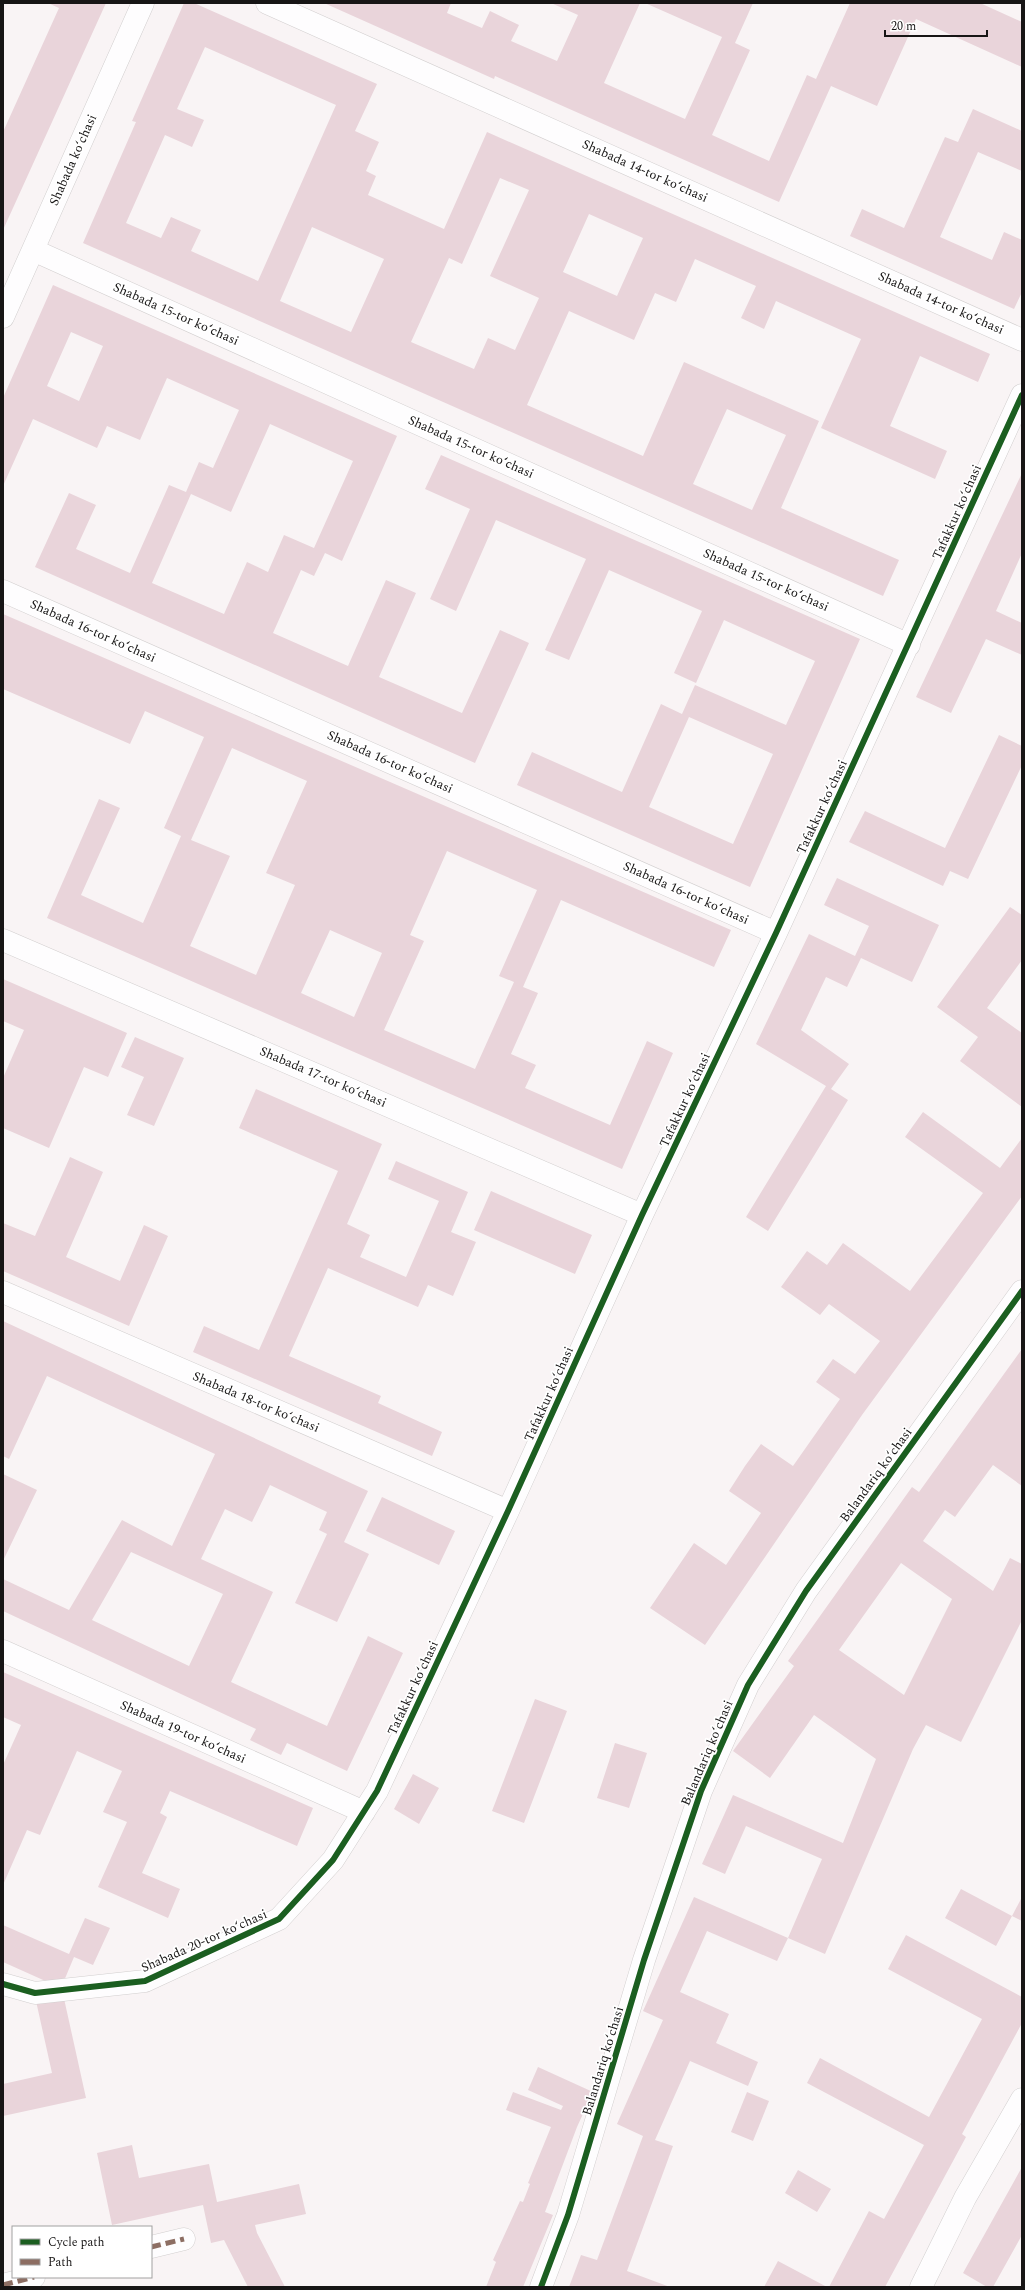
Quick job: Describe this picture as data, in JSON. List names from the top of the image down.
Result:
{
  "streets": {
    "street": [
      "Shabada koʻchasi",
      "Shabada 14-tor koʻchasi",
      "Shabada 15-tor koʻchasi",
      "Tafakkur koʻchasi",
      "Shabada 16-tor koʻchasi",
      "Shabada 17-tor koʻchasi",
      "Shabada 18-tor koʻchasi",
      "Balandariq koʻchasi",
      "Shabada 19-tor koʻchasi",
      "Shabada 20-tor koʻchasi"
    ]
  },
  "crossings": [
    ["Shabada koʻchasi", "Shabada 15-tor koʻchasi"],
    ["Shabada 15-tor koʻchasi", "Tafakkur koʻchasi"],
    ["Tafakkur koʻchasi", "Shabada 16-tor koʻchasi"],
    ["Tafakkur koʻchasi", "Shabada 17-tor koʻchasi"],
    ["Tafakkur koʻchasi", "Shabada 18-tor koʻchasi"],
    ["Tafakkur koʻchasi", "Shabada 19-tor koʻchasi"],
    ["Tafakkur koʻchasi", "Shabada 20-tor koʻchasi"],
    ["Shabada 19-tor koʻchasi", "Shabada 20-tor koʻchasi"]
  ],
  "legend": ["Cycle path", "Path"],
  "scale_bar": "20 m"
}
